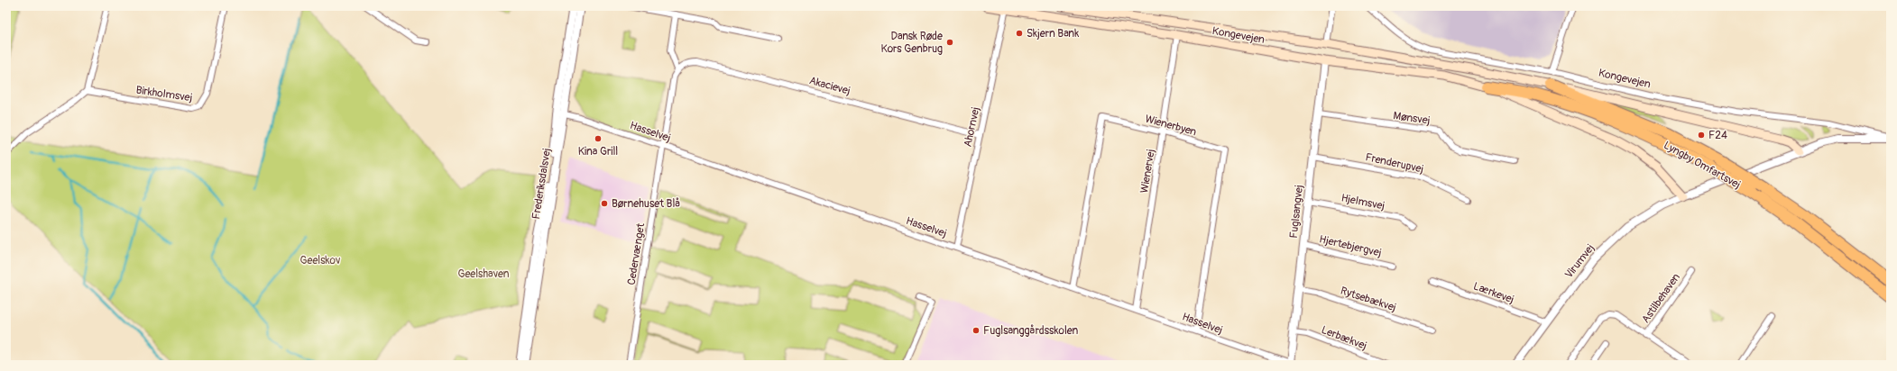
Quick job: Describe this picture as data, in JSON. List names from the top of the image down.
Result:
{
  "streets": {
    "highway": ["Lyngby Omfartsvej"],
    "main road": ["Kongevejen"],
    "street": [
      "Akacievej",
      "Birkholmsvej",
      "Mønsvej",
      "Wienerbyen",
      "Ahornvej",
      "Hasselvej",
      "Frenderupvej",
      "Wienervej",
      "Frederiksdalsvej",
      "Hjelmsvej",
      "Fuglsangvej",
      "Hjertebjergvej",
      "Cedervænget",
      "Virumvej",
      "Lærkevej",
      "Astilbehaven",
      "Rytsebækvej",
      "Lerbækvej"
    ]
  },
  "crossings": [
    ["Kongevejen", "Ahornvej"],
    ["Kongevejen", "Lyngby Omfartsvej"],
    ["Kongevejen", "Wienervej"],
    ["Kongevejen", "Fuglsangvej"],
    ["Kongevejen", "Virumvej"],
    ["Akacievej", "Ahornvej"],
    ["Mønsvej", "Fuglsangvej"],
    ["Wienerbyen", "Hasselvej"],
    ["Wienerbyen", "Wienervej"],
    ["Ahornvej", "Hasselvej"],
    ["Hasselvej", "Wienervej"],
    ["Hasselvej", "Frederiksdalsvej"],
    ["Hasselvej", "Fuglsangvej"],
    ["Hasselvej", "Cedervænget"],
    ["Frenderupvej", "Fuglsangvej"],
    ["Hjelmsvej", "Fuglsangvej"],
    ["Fuglsangvej", "Hjertebjergvej"],
    ["Fuglsangvej", "Rytsebækvej"],
    ["Fuglsangvej", "Lerbækvej"],
    ["Virumvej", "Lærkevej"]
  ],
  "parks": ["Geelskov", "Geelshaven"],
  "places": [
    "Skjern Bank",
    "Dansk Røde Kors Genbrug",
    "F24",
    "Kina Grill",
    "Børnehuset Blå",
    "Fuglsanggårdsskolen"
  ]
}
